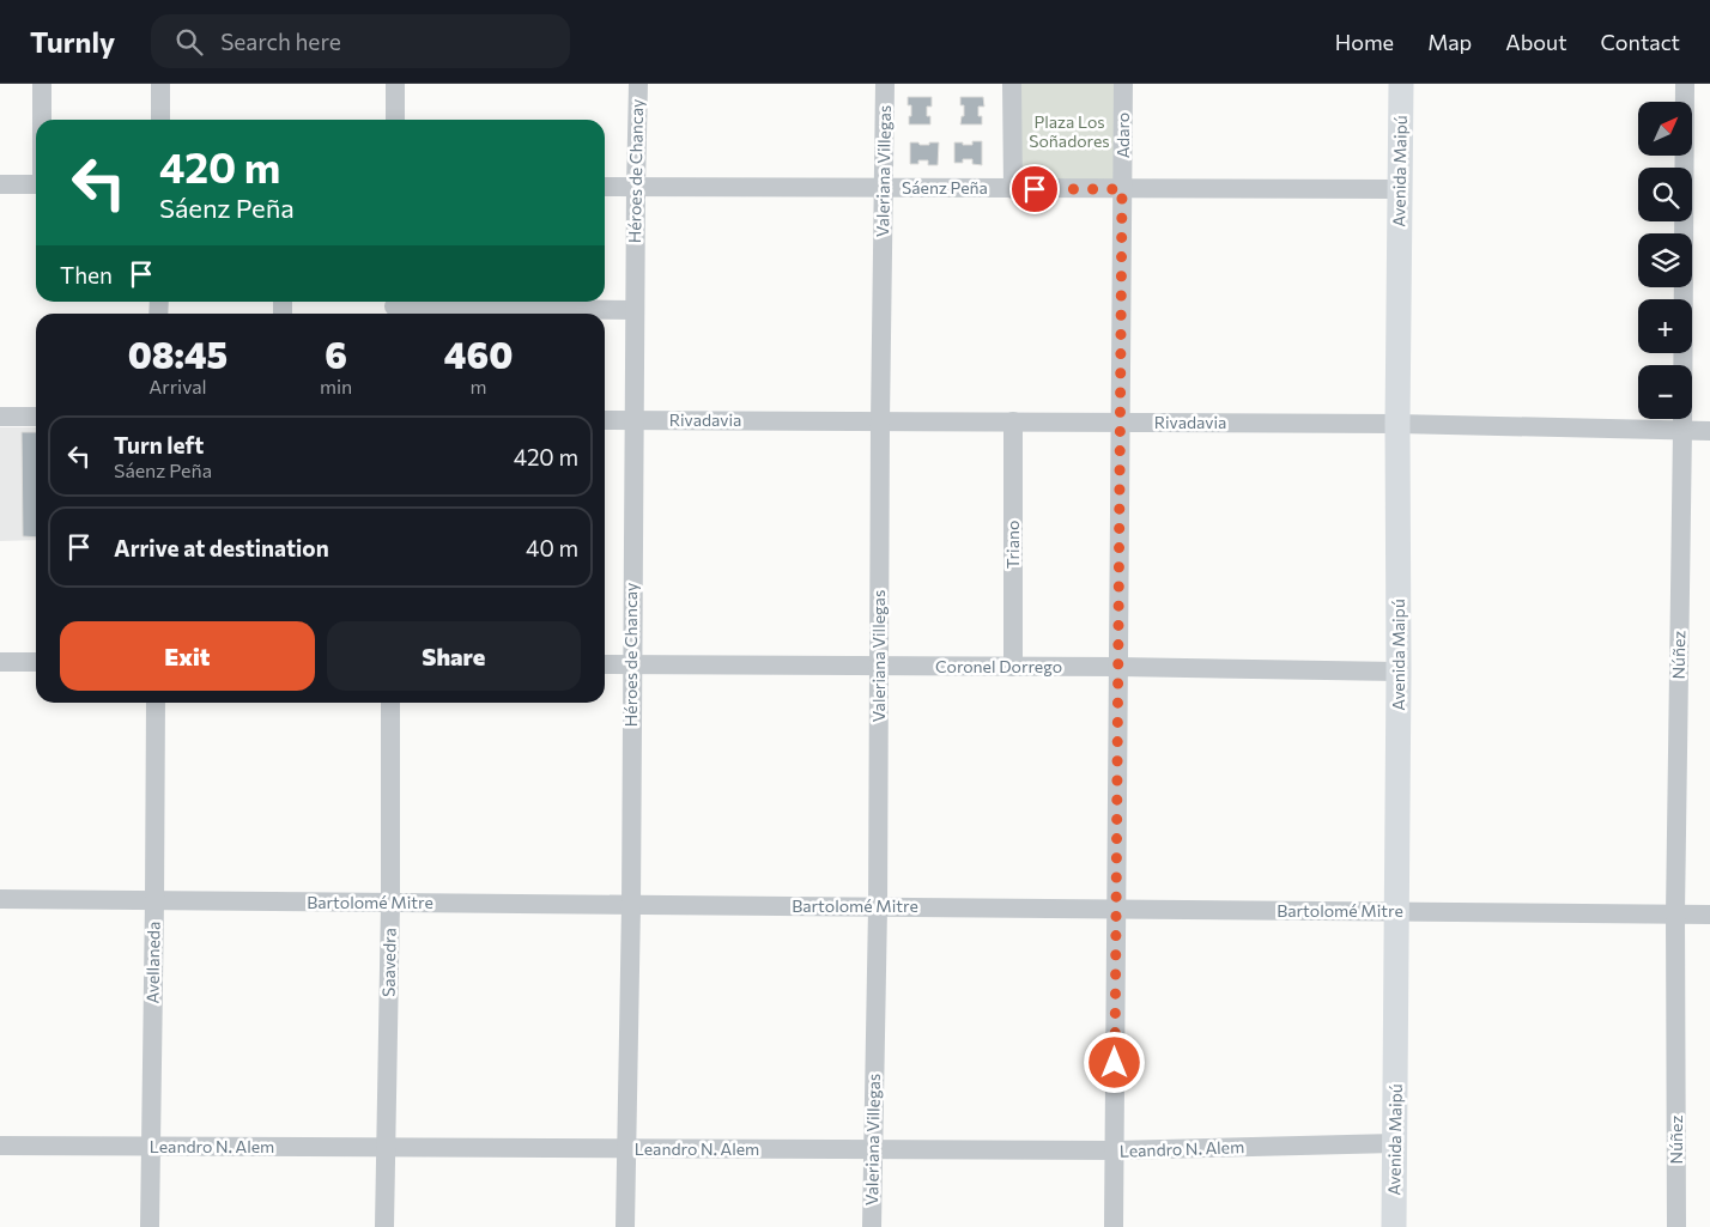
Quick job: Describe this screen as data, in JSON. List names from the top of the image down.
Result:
{
  "streets": {
    "main road": ["Avenida Maipú"],
    "street": [
      "Adaro",
      "Héroes de Chancay",
      "Valeriana Villegas",
      "Sáenz Peña",
      "Rivadavia",
      "Triano",
      "Núñez",
      "Coronel Dorrego",
      "Bartolomé Mitre",
      "Avellaneda",
      "Saavedra",
      "Leandro N. Alem"
    ]
  },
  "crossings": [
    ["Adaro", "Sáenz Peña"],
    ["Adaro", "Rivadavia"],
    ["Adaro", "Coronel Dorrego"],
    ["Adaro", "Bartolomé Mitre"],
    ["Adaro", "Leandro N. Alem"],
    ["Héroes de Chancay", "Sáenz Peña"],
    ["Héroes de Chancay", "Rivadavia"],
    ["Héroes de Chancay", "Coronel Dorrego"],
    ["Héroes de Chancay", "Bartolomé Mitre"],
    ["Héroes de Chancay", "Leandro N. Alem"],
    ["Valeriana Villegas", "Sáenz Peña"],
    ["Valeriana Villegas", "Rivadavia"],
    ["Valeriana Villegas", "Coronel Dorrego"],
    ["Valeriana Villegas", "Bartolomé Mitre"],
    ["Valeriana Villegas", "Leandro N. Alem"],
    ["Avenida Maipú", "Sáenz Peña"],
    ["Avenida Maipú", "Rivadavia"],
    ["Avenida Maipú", "Coronel Dorrego"],
    ["Avenida Maipú", "Bartolomé Mitre"],
    ["Avenida Maipú", "Leandro N. Alem"],
    ["Rivadavia", "Triano"],
    ["Rivadavia", "Núñez"],
    ["Triano", "Coronel Dorrego"],
    ["Núñez", "Bartolomé Mitre"],
    ["Bartolomé Mitre", "Avellaneda"],
    ["Bartolomé Mitre", "Saavedra"],
    ["Avellaneda", "Leandro N. Alem"],
    ["Saavedra", "Leandro N. Alem"]
  ],
  "parks": ["Plaza Los Soñadores"],
  "north": "top right",
  "page": {
    "header": "Turnly",
    "search": "Search here",
    "nav": [
      "Home",
      "Map",
      "About",
      "Contact"
    ],
    "map_buttons": ["+", "−"],
    "turn": ["420 m", "Sáenz Peña"],
    "then": "Then",
    "eta": [
      "08:45",
      "Arrival",
      "6",
      "min",
      "460",
      "m"
    ],
    "list": [
      {
        "name": "Turn left",
        "note": "Sáenz Peña",
        "value": "420 m"
      },
      {
        "name": "Arrive at destination",
        "value": "40 m"
      }
    ],
    "buttons": ["Exit", "Share"]
  }
}
